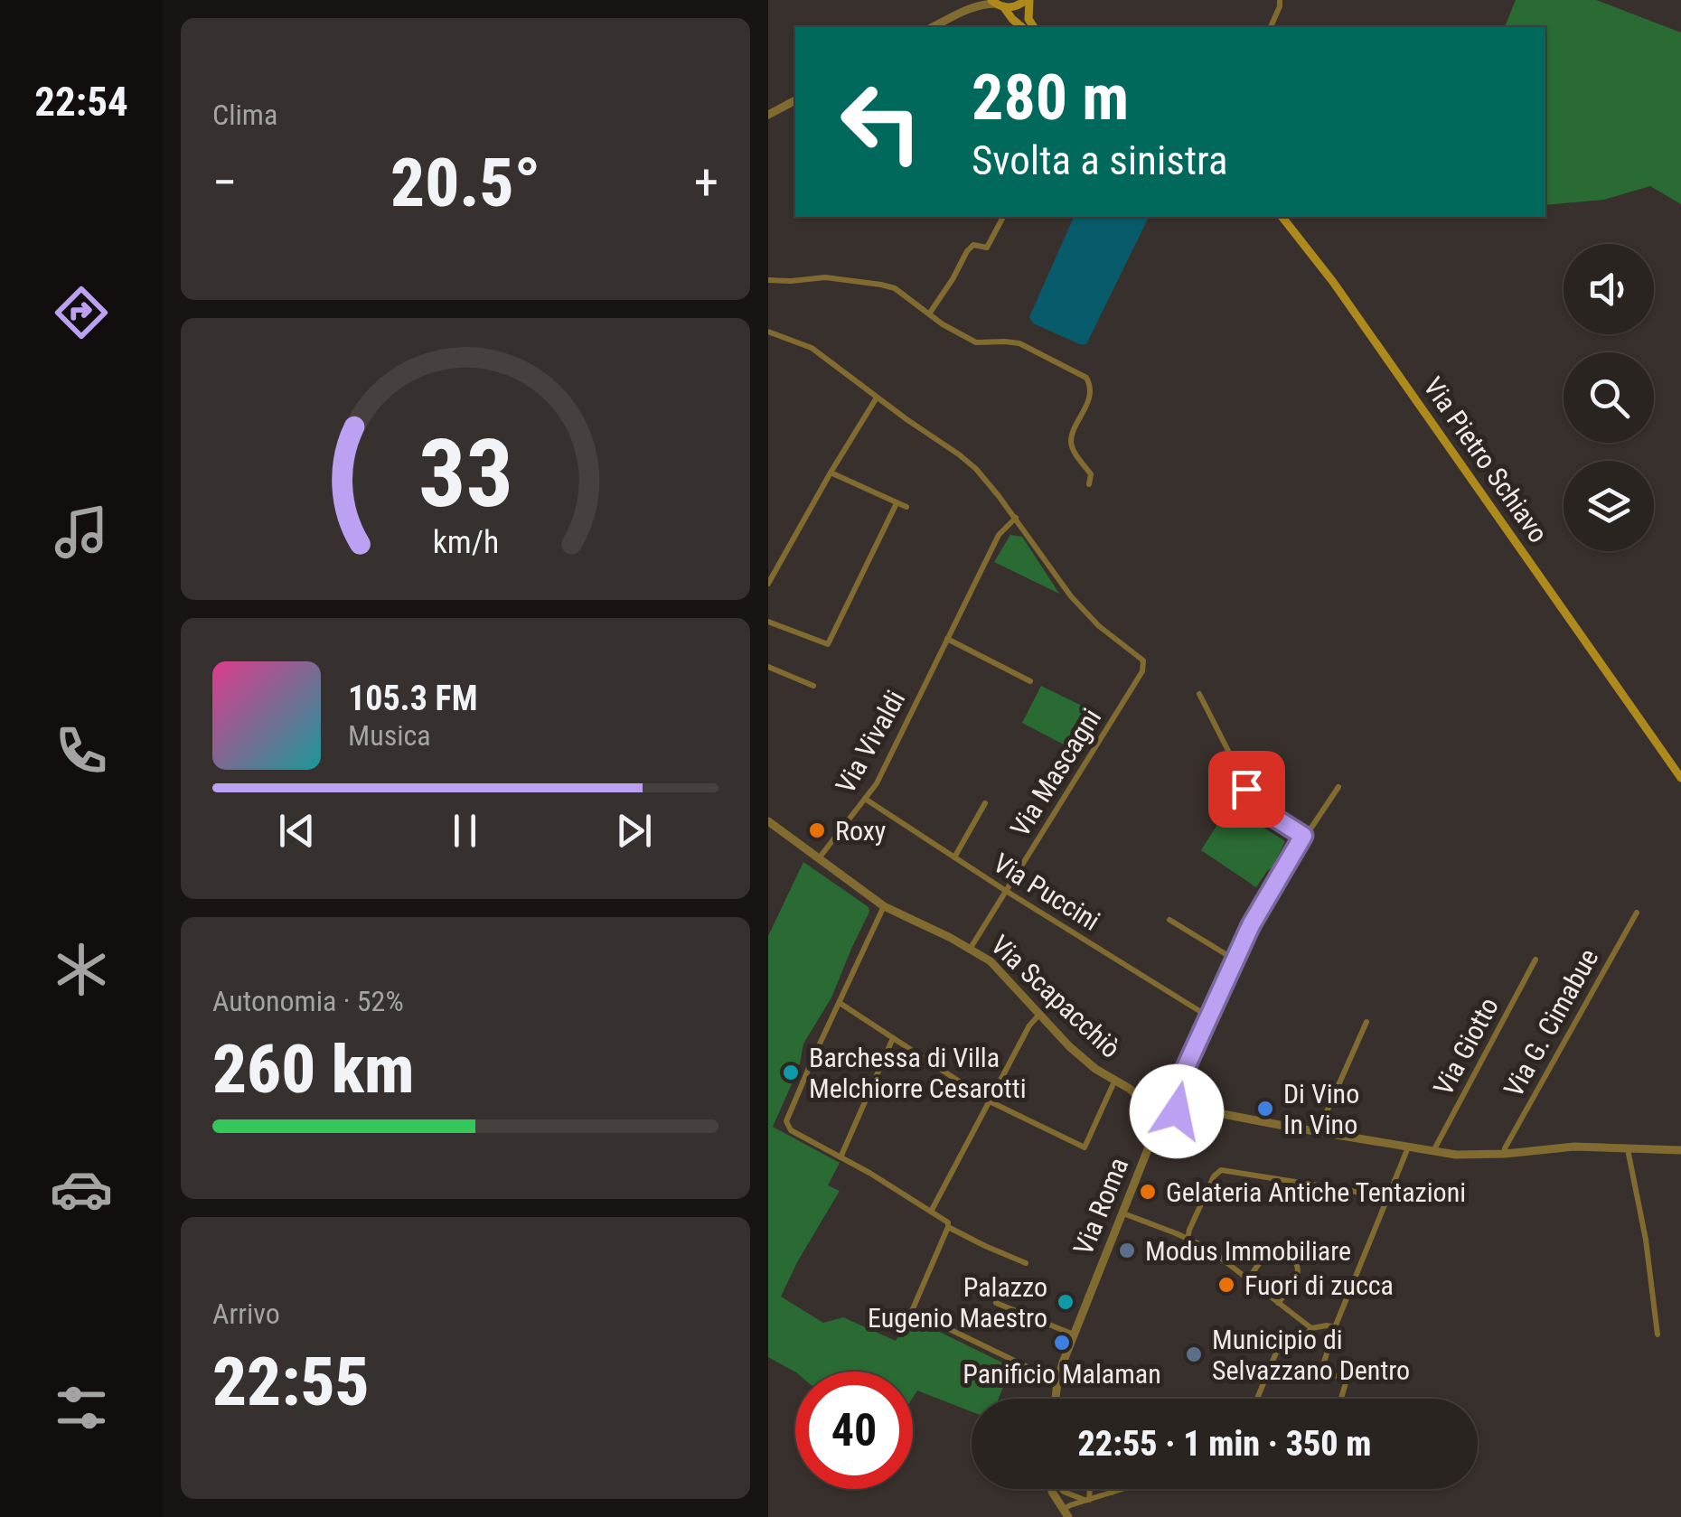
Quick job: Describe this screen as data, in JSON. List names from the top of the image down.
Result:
{
  "streets": {
    "main road": ["Via Pietro Schiavo"],
    "street": [
      "Via Vivaldi",
      "Via Mascagni",
      "Via Puccini",
      "Via Scapacchiò",
      "Via G. Cimabue",
      "Via Giotto",
      "Via Roma"
    ]
  },
  "crossings": [
    ["Via Vivaldi", "Via Mascagni"],
    ["Via Vivaldi", "Via Puccini"],
    ["Via Vivaldi", "Via Scapacchiò"],
    ["Via Mascagni", "Via Puccini"],
    ["Via Mascagni", "Via Scapacchiò"],
    ["Via Scapacchiò", "Via Roma"]
  ],
  "places": [
    "Roxy",
    "Barchessa di Villa Melchiorre Cesarotti",
    "Di Vino In Vino",
    "Gelateria Antiche Tentazioni",
    "Modus Immobiliare",
    "Fuori di zucca",
    "Palazzo Eugenio Maestro",
    "Panificio Malaman",
    "Municipio di Selvazzano Dentro"
  ],
  "page": {
    "tabs": "22:54",
    "tile": [
      "Clima",
      ["Autonomia · 52%", "260 km"],
      ["Arrivo", "22:55"]
    ],
    "turn": ["280 m", "Svolta a sinistra"],
    "heat": ["−", "20.5°", "+"],
    "song": ["105.3 FM", "Musica"],
    "limit": "40",
    "trip": "22:55 · 1 min · 350 m",
    "gauge": ["33", "km/h"]
  }
}
